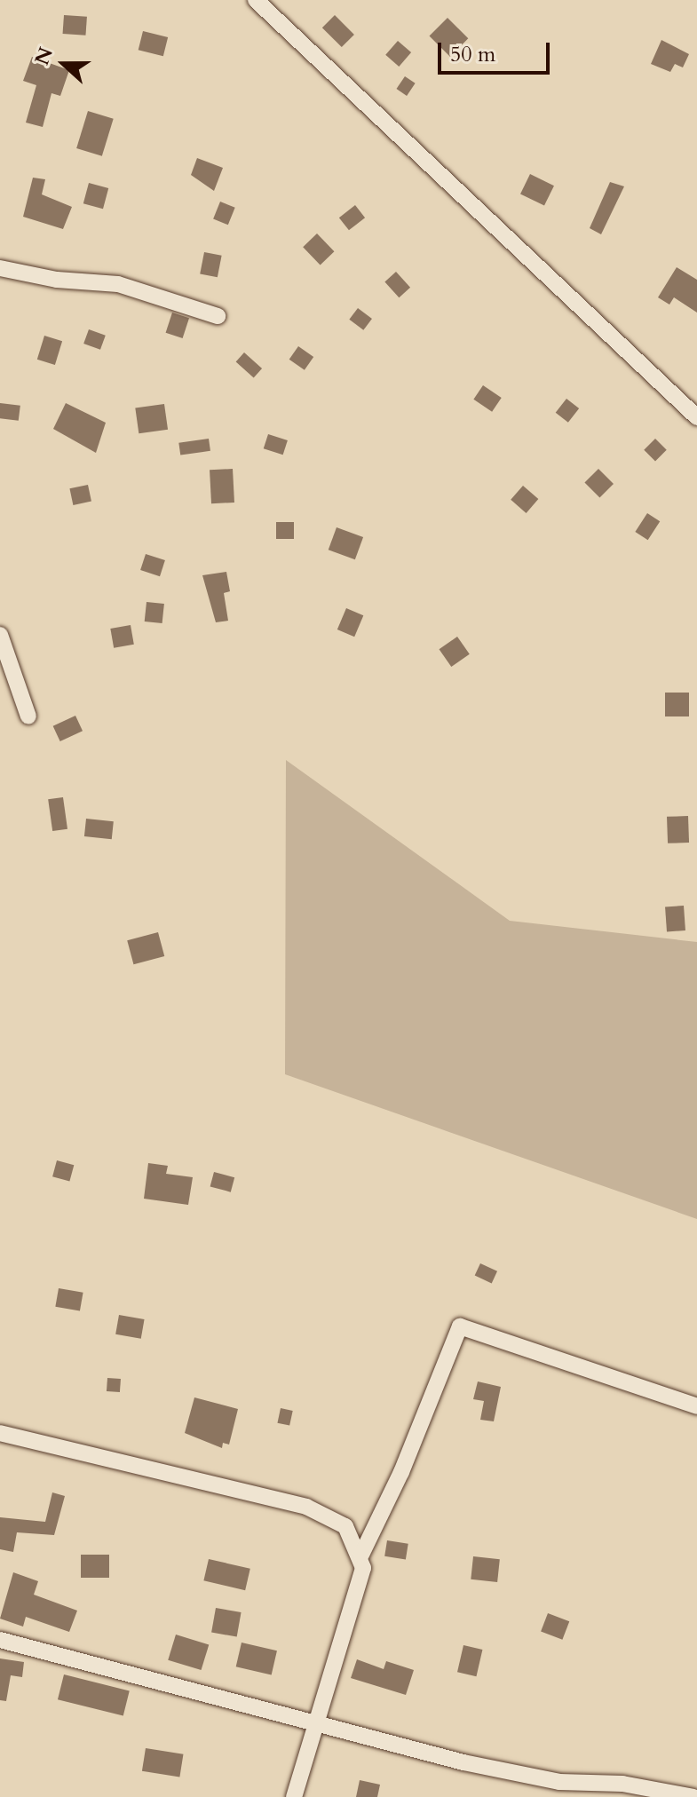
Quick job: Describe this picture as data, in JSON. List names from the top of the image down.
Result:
{
  "scale_bar": "50 m",
  "north": "left"
}
